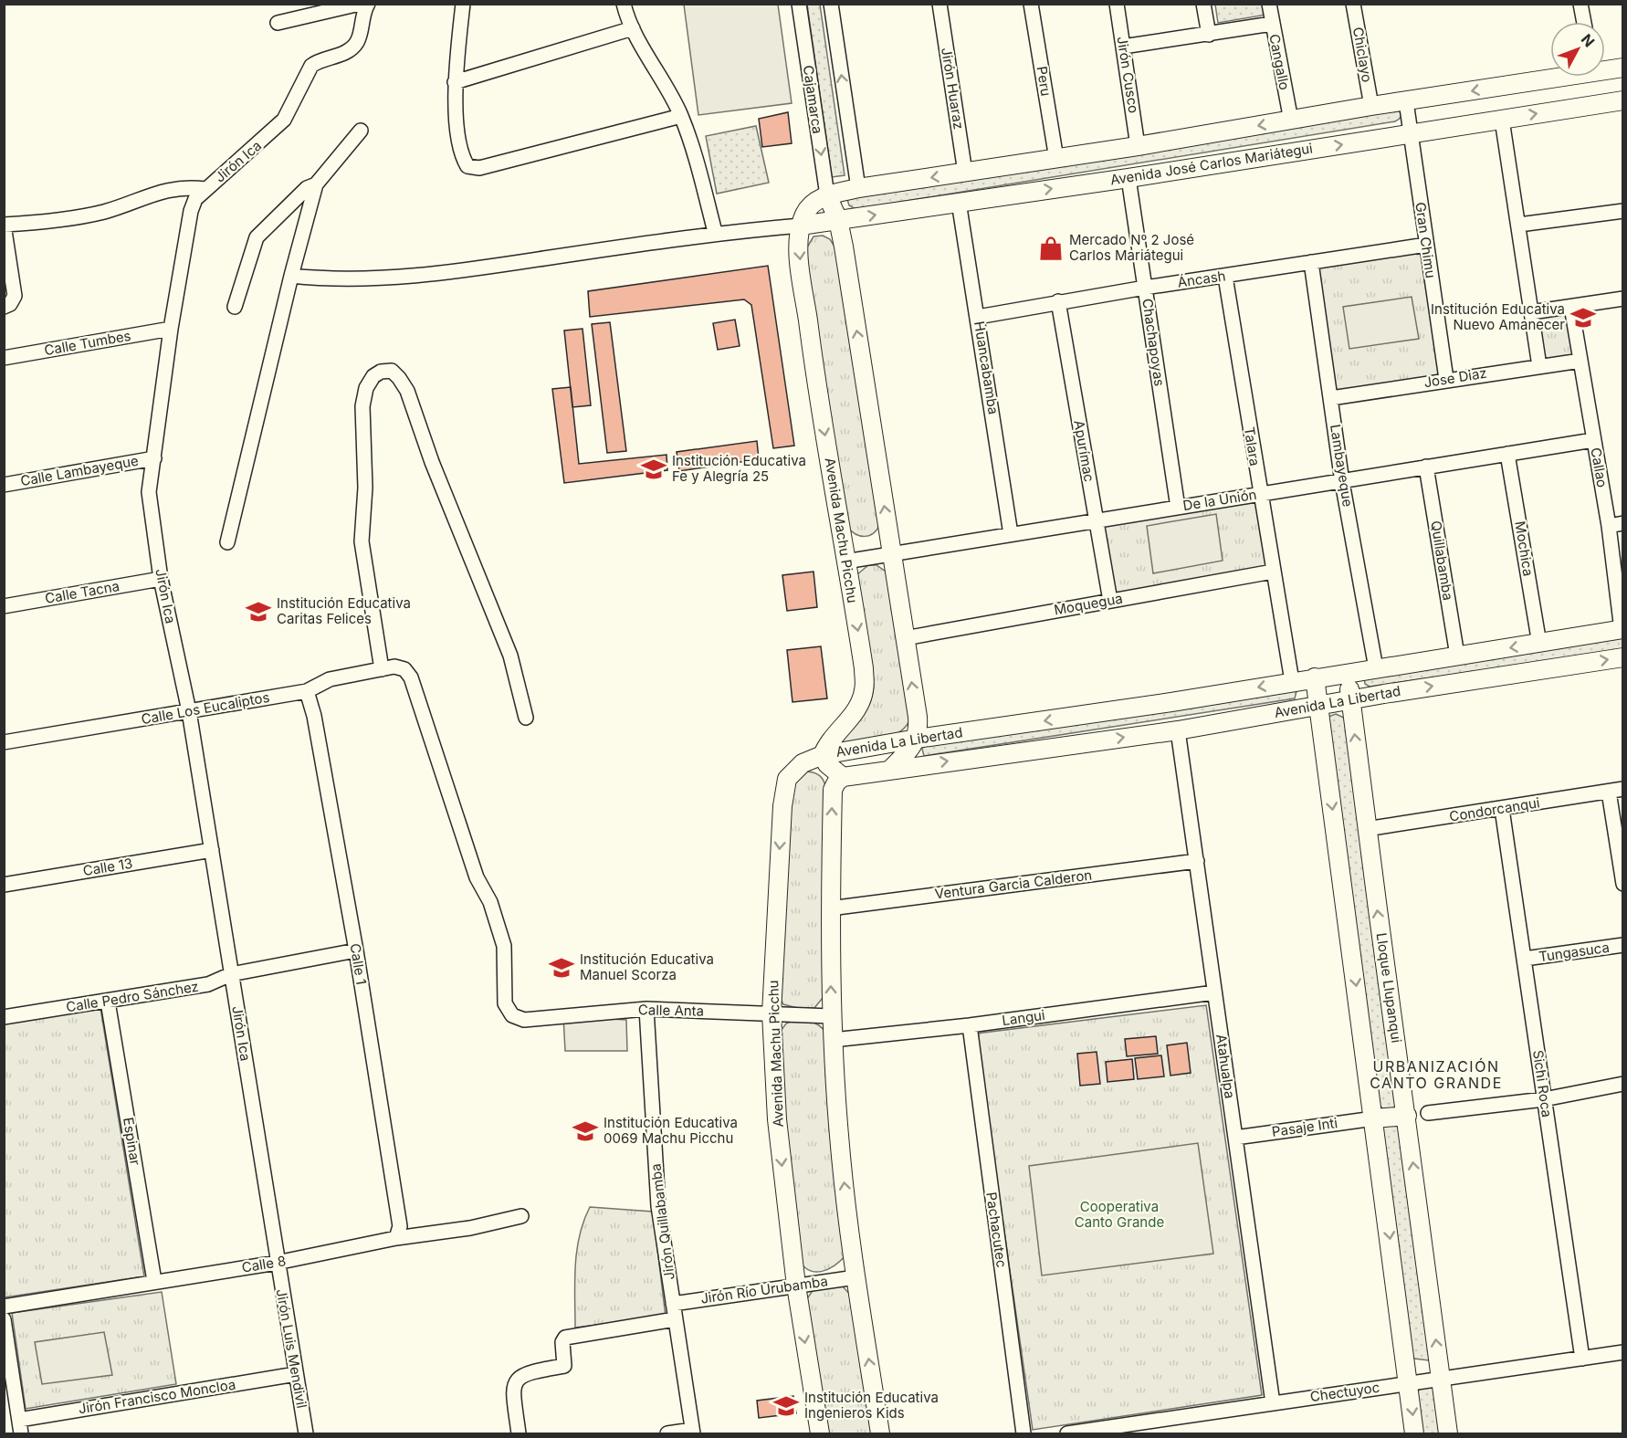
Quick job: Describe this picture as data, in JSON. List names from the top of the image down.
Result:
{
  "streets": {
    "street": [
      "Chiclayo",
      "Cangallo",
      "Jirón Cusco",
      "Peru",
      "Jirón Huaraz",
      "Cajamarca",
      "Jirón Ica",
      "Avenida José Carlos Mariátegui",
      "Gran Chimu",
      "Áncash",
      "Chachapoyas",
      "Calle Tumbes",
      "Huancabamba",
      "Jose Diaz",
      "Talara",
      "Apurímac",
      "Lambayeque",
      "Callao",
      "Calle Lambayeque",
      "De la Unión",
      "Avenida Machu Picchu",
      "Mochica",
      "Quillabamba",
      "Calle Tacna",
      "Moquegua",
      "Avenida La Libertad",
      "Calle Los Eucaliptos",
      "Condorcanqui",
      "Calle 13",
      "Ventura Garcia Calderon",
      "Tungasuca",
      "Calle 1",
      "Lloque Llupanqui",
      "Calle Pedro Sánchez",
      "Calle Anta",
      "Langui",
      "Atahualpa",
      "Sichi Roca",
      "Pasaje Inti",
      "Espinar",
      "Jirón Quillabamba",
      "Pachacutec",
      "Calle 8",
      "Jirón Río Urubamba",
      "Jirón Luis Mendivil",
      "Chectuyoc",
      "Jirón Francisco Moncloa"
    ]
  },
  "crossings": [
    ["Jirón Ica", "Calle Tumbes"],
    ["Jirón Ica", "Calle Lambayeque"],
    ["Jirón Ica", "Calle Tacna"],
    ["Jirón Ica", "Calle Los Eucaliptos"],
    ["Jirón Ica", "Calle 13"],
    ["Jirón Ica", "Calle Pedro Sánchez"],
    ["Jirón Ica", "Calle 8"],
    ["Jirón Ica", "Jirón Luis Mendivil"],
    ["Avenida José Carlos Mariátegui", "Gran Chimu"],
    ["Avenida José Carlos Mariátegui", "Chachapoyas"],
    ["Avenida José Carlos Mariátegui", "Huancabamba"],
    ["Avenida José Carlos Mariátegui", "Avenida Machu Picchu"],
    ["Gran Chimu", "Áncash"],
    ["Gran Chimu", "Jose Diaz"],
    ["Áncash", "Chachapoyas"],
    ["Áncash", "Huancabamba"],
    ["Áncash", "Talara"],
    ["Áncash", "Apurímac"],
    ["Áncash", "Lambayeque"],
    ["Chachapoyas", "De la Unión"],
    ["Huancabamba", "De la Unión"],
    ["Jose Diaz", "Lambayeque"],
    ["Jose Diaz", "Callao"],
    ["Talara", "De la Unión"],
    ["Talara", "Moquegua"],
    ["Talara", "Avenida La Libertad"],
    ["Apurímac", "De la Unión"],
    ["Apurímac", "Moquegua"],
    ["Lambayeque", "De la Unión"],
    ["Lambayeque", "Avenida La Libertad"],
    ["Callao", "De la Unión"],
    ["Callao", "Avenida La Libertad"],
    ["De la Unión", "Avenida Machu Picchu"],
    ["De la Unión", "Mochica"],
    ["De la Unión", "Quillabamba"],
    ["Avenida Machu Picchu", "Avenida La Libertad"],
    ["Avenida Machu Picchu", "Calle Anta"],
    ["Avenida Machu Picchu", "Jirón Río Urubamba"],
    ["Mochica", "Avenida La Libertad"],
    ["Quillabamba", "Avenida La Libertad"],
    ["Avenida La Libertad", "Lloque Llupanqui"],
    ["Avenida La Libertad", "Atahualpa"],
    ["Calle Los Eucaliptos", "Calle 1"],
    ["Calle Los Eucaliptos", "Calle Anta"],
    ["Condorcanqui", "Lloque Llupanqui"],
    ["Condorcanqui", "Sichi Roca"],
    ["Ventura Garcia Calderon", "Atahualpa"],
    ["Tungasuca", "Sichi Roca"],
    ["Calle 1", "Calle Pedro Sánchez"],
    ["Calle 1", "Calle 8"],
    ["Lloque Llupanqui", "Chectuyoc"],
    ["Calle Pedro Sánchez", "Espinar"],
    ["Calle Anta", "Jirón Quillabamba"],
    ["Langui", "Atahualpa"],
    ["Langui", "Pachacutec"],
    ["Atahualpa", "Pasaje Inti"],
    ["Atahualpa", "Chectuyoc"],
    ["Sichi Roca", "Chectuyoc"],
    ["Espinar", "Calle 8"],
    ["Jirón Quillabamba", "Jirón Río Urubamba"],
    ["Calle 8", "Jirón Luis Mendivil"],
    ["Jirón Luis Mendivil", "Jirón Francisco Moncloa"]
  ],
  "districts": ["URBANIZACIÓN CANTO GRANDE"],
  "parks": ["Cooperativa Canto Grande"],
  "places": {
    "shop": ["Mercado Nº 2 José Carlos Mariátegui"],
    "school or university": [
      "Institución Educativa Nuevo Amanecer",
      "Institución Educativa Fe y Alegría 25",
      "Institución Educativa Caritas Felices",
      "Institución Educativa Manuel Scorza",
      "Institución Educativa 0069 Machu Picchu",
      "Institución Educativa Ingenieros Kids"
    ]
  },
  "north": "top right"
}
